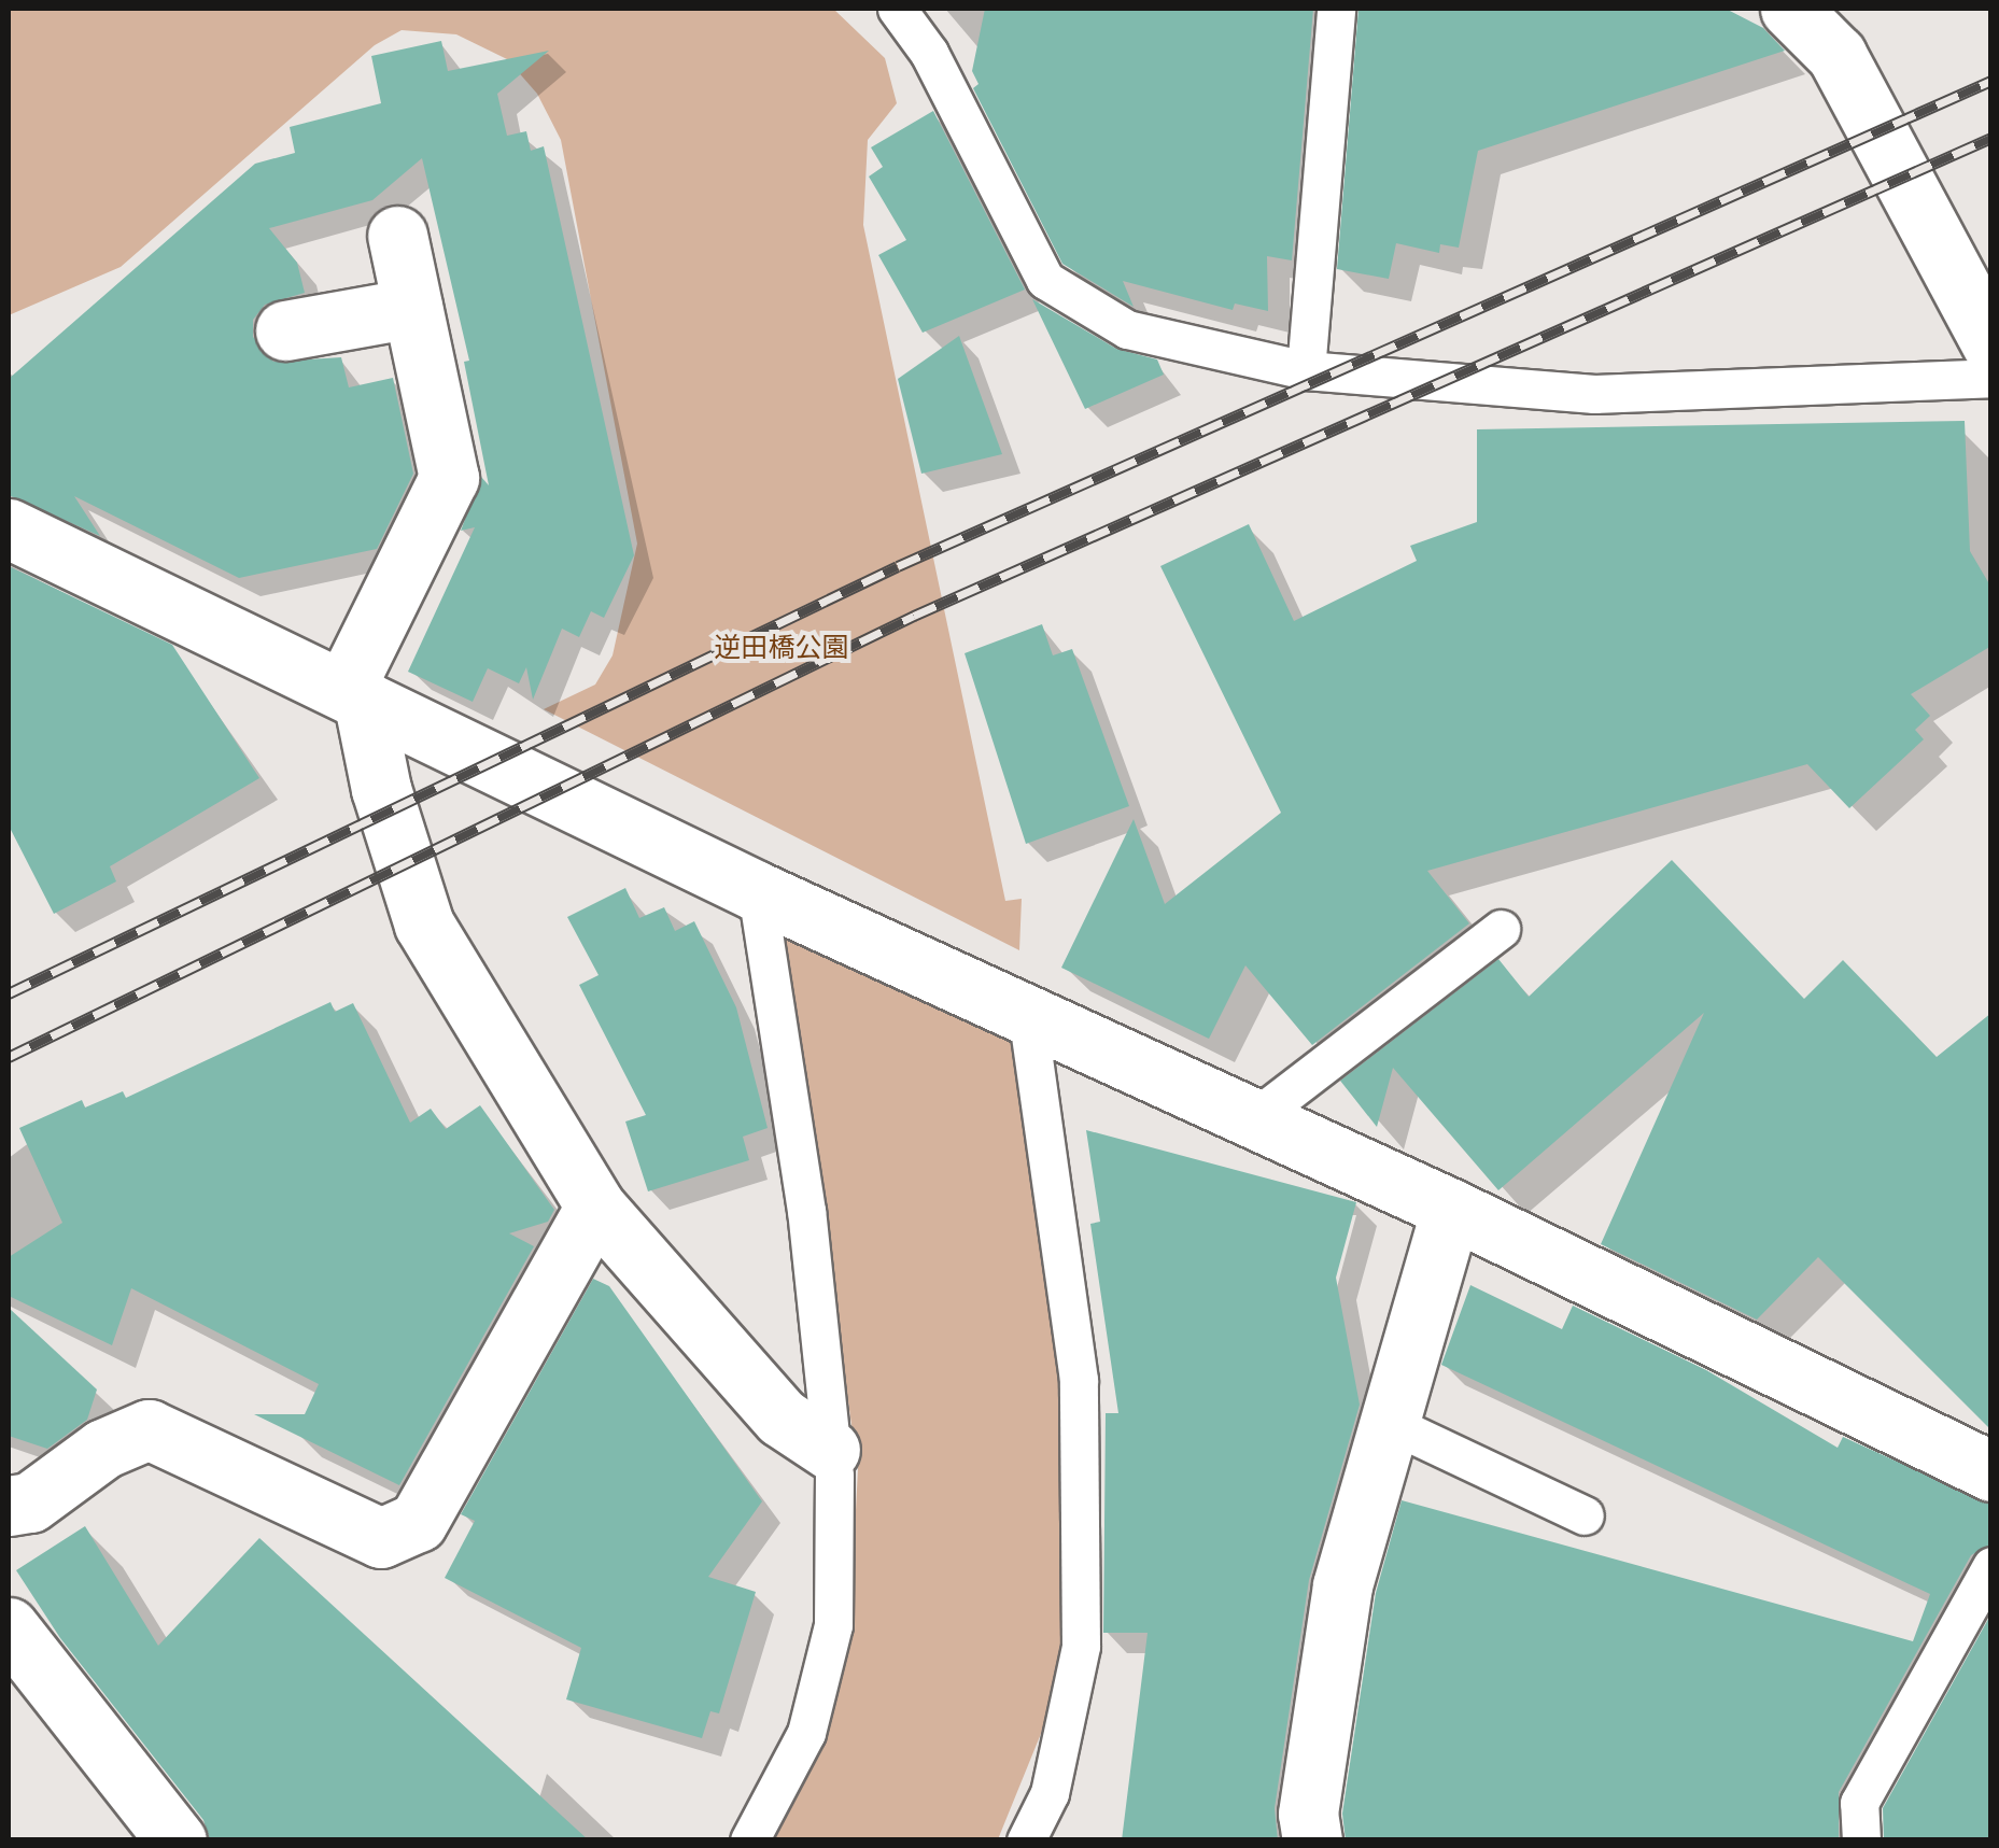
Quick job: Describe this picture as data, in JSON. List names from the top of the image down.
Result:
{
  "parks": ["逆田橋公園"]
}
